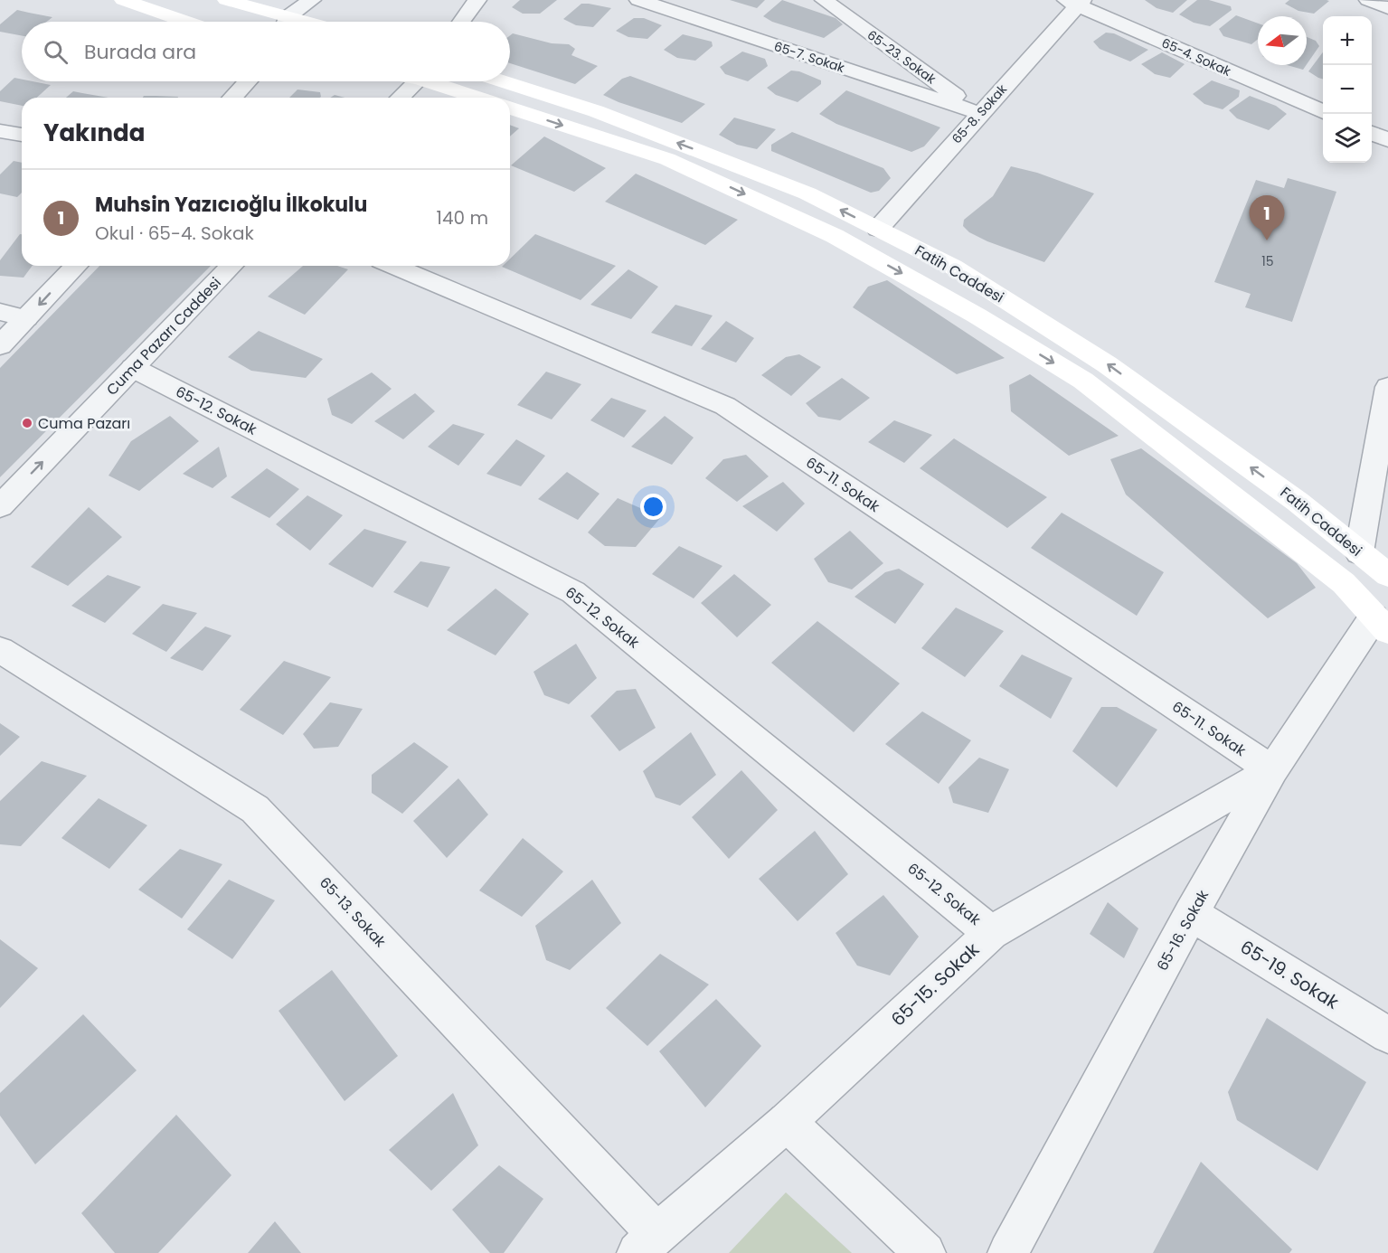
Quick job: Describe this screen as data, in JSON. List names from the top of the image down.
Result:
{
  "streets": {
    "main road": ["Fatih Caddesi"],
    "street": [
      "65-7. Sokak",
      "65-23. Sokak",
      "65-4. Sokak",
      "65-8. Sokak",
      "Cuma Pazarı Caddesi",
      "65-12. Sokak",
      "65-11. Sokak",
      "65-13. Sokak",
      "65-16. Sokak",
      "65-19. Sokak",
      "65-15. Sokak"
    ]
  },
  "crossings": [
    ["65-7. Sokak", "65-23. Sokak"],
    ["65-7. Sokak", "65-8. Sokak"],
    ["65-23. Sokak", "65-8. Sokak"],
    ["65-4. Sokak", "65-8. Sokak"],
    ["65-8. Sokak", "Fatih Caddesi"],
    ["Fatih Caddesi", "65-16. Sokak"],
    ["Cuma Pazarı Caddesi", "65-12. Sokak"],
    ["65-12. Sokak", "65-15. Sokak"],
    ["65-11. Sokak", "65-16. Sokak"],
    ["65-11. Sokak", "65-15. Sokak"],
    ["65-13. Sokak", "65-15. Sokak"],
    ["65-16. Sokak", "65-19. Sokak"],
    ["65-16. Sokak", "65-15. Sokak"]
  ],
  "places": ["Cuma Pazarı"],
  "house_numbers": ["15"],
  "north": "left",
  "page": {
    "map_buttons": ["+", "−"],
    "search": "Burada ara",
    "heading": "Yakında",
    "list": [
      {
        "mark": "1",
        "name": "Muhsin Yazıcıoğlu İlkokulu",
        "note": "Okul · 65-4. Sokak",
        "value": "140 m"
      }
    ],
    "pins": "1"
  }
}
